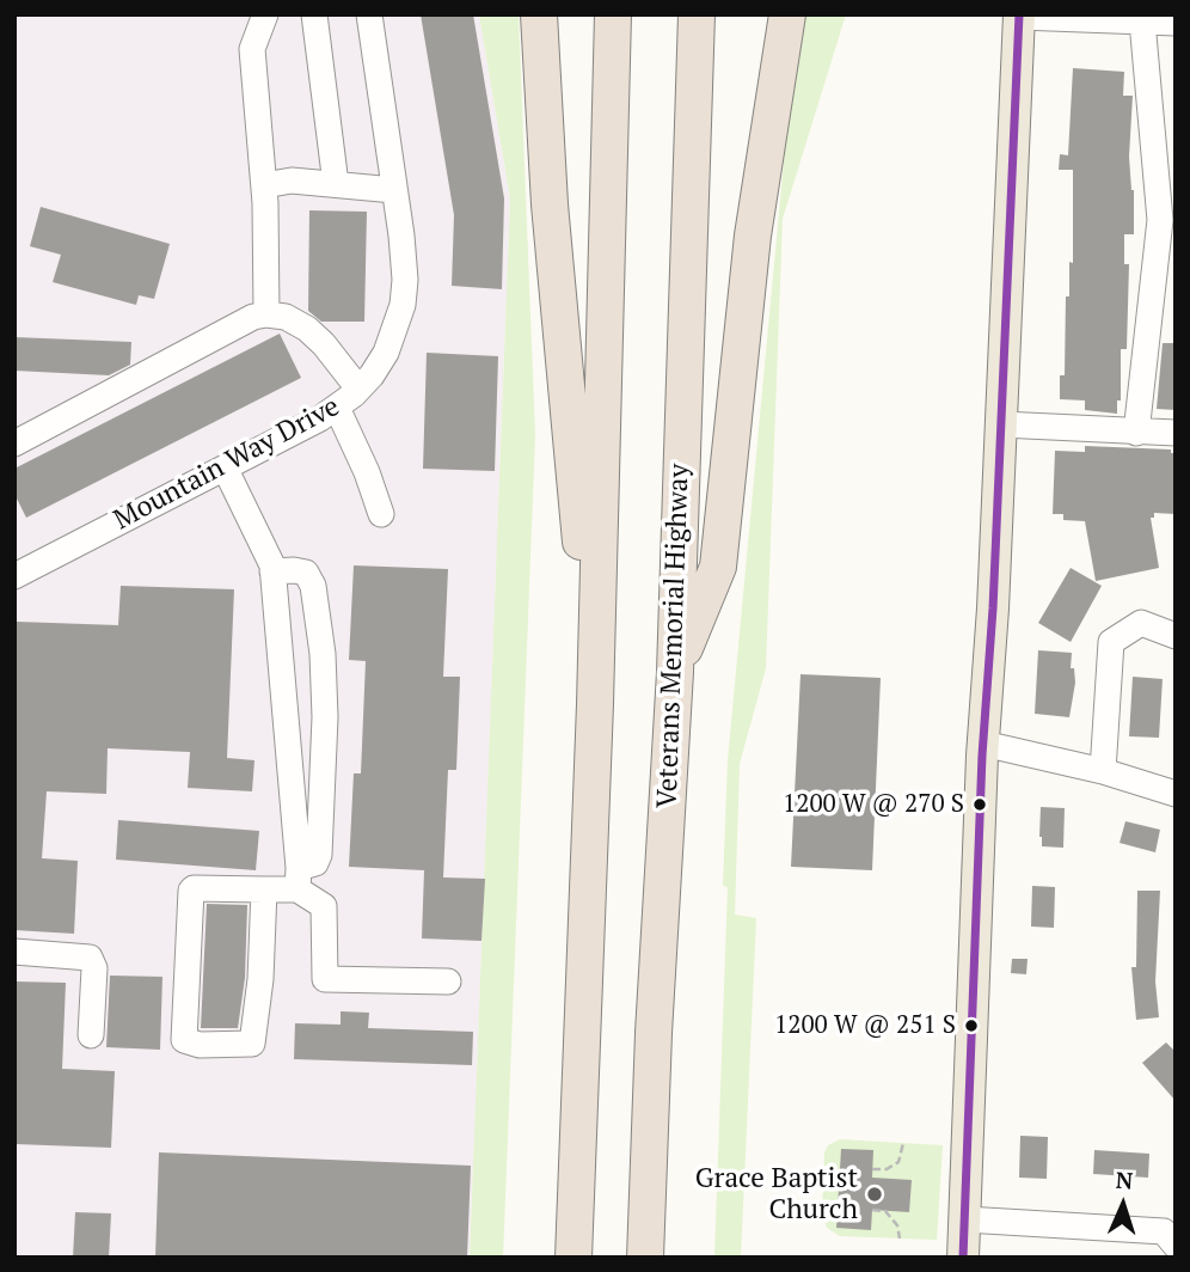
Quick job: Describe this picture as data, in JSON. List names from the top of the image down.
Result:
{
  "streets": {
    "highway": ["Veterans Memorial Highway"],
    "street": ["Mountain Way Drive"]
  },
  "places": ["1200 W @ 270 S", "1200 W @ 251 S", "Grace Baptist Church"],
  "north": "top"
}
